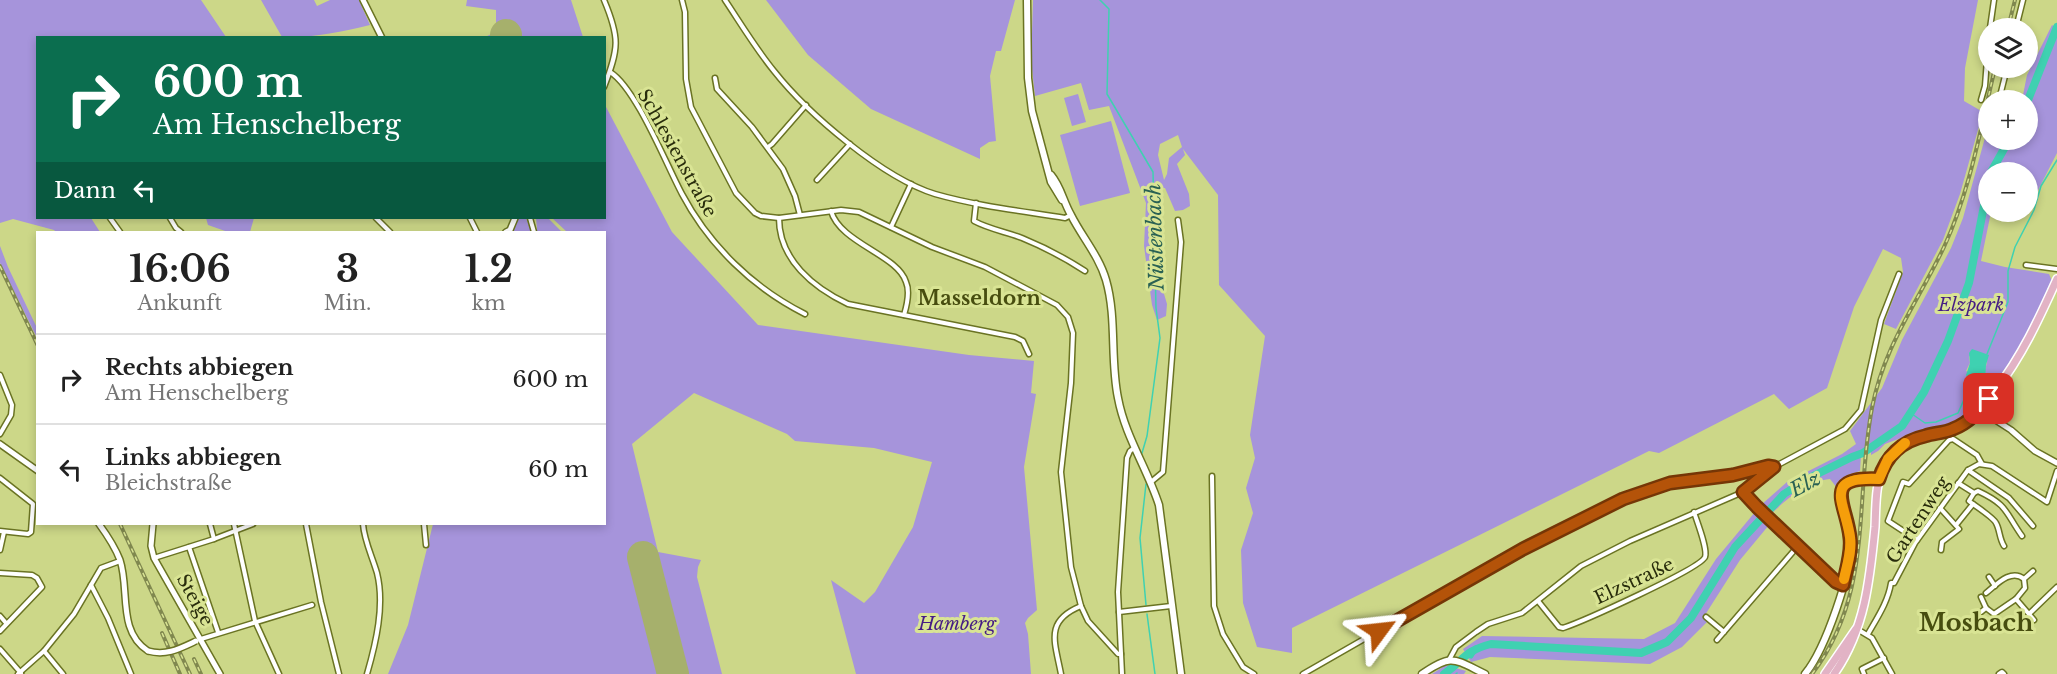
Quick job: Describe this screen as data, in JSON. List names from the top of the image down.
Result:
{
  "streets": {
    "street": [
      "Schlesienstraße",
      "Gartenweg",
      "Elzstraße",
      "Steige"
    ]
  },
  "districts": ["Masseldorn", "Mosbach"],
  "water": ["Nüstenbach", "Elz"],
  "parks": ["Elzpark", "Hamberg"],
  "page": {
    "map_buttons": ["+", "−"],
    "turn": ["600 m", "Am Henschelberg"],
    "then": "Dann",
    "eta": [
      "16:06",
      "Ankunft",
      "3",
      "Min.",
      "1.2",
      "km"
    ],
    "list": [
      {
        "name": "Rechts abbiegen",
        "note": "Am Henschelberg",
        "value": "600 m"
      },
      {
        "name": "Links abbiegen",
        "note": "Bleichstraße",
        "value": "60 m"
      }
    ]
  }
}
